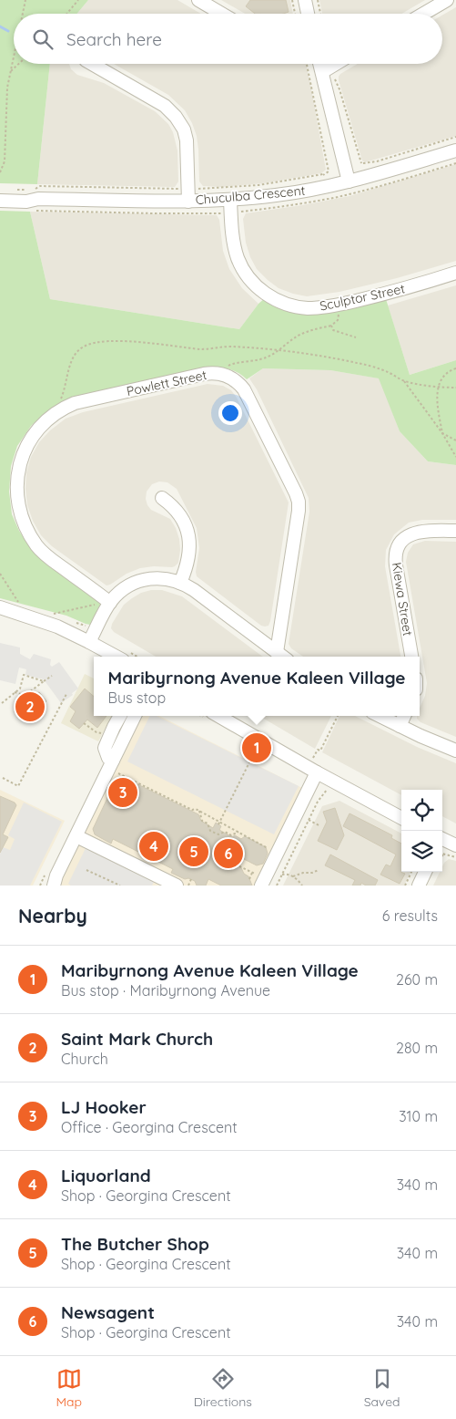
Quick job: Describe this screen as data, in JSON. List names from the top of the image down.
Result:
{
  "streets": {
    "street": [
      "Chuculba Crescent",
      "Sculptor Street",
      "Powlett Street",
      "Kiewa Street"
    ]
  },
  "crossings": [
    ["Chuculba Crescent", "Sculptor Street"]
  ],
  "page": {
    "search": "Search here",
    "popup": ["Maribyrnong Avenue Kaleen Village", "Bus stop"],
    "pins": [
      "2",
      "1",
      "3",
      "4",
      "5",
      "6"
    ],
    "heading": ["Nearby", "6 results"],
    "list": [
      {
        "mark": "1",
        "name": "Maribyrnong Avenue Kaleen Village",
        "note": "Bus stop · Maribyrnong Avenue",
        "value": "260 m"
      },
      {
        "mark": "2",
        "name": "Saint Mark Church",
        "note": "Church",
        "value": "280 m"
      },
      {
        "mark": "3",
        "name": "LJ Hooker",
        "note": "Office · Georgina Crescent",
        "value": "310 m"
      },
      {
        "mark": "4",
        "name": "Liquorland",
        "note": "Shop · Georgina Crescent",
        "value": "340 m"
      },
      {
        "mark": "5",
        "name": "The Butcher Shop",
        "note": "Shop · Georgina Crescent",
        "value": "340 m"
      },
      {
        "mark": "6",
        "name": "Newsagent",
        "note": "Shop · Georgina Crescent",
        "value": "340 m"
      }
    ],
    "nav": ["Map", "Directions", "Saved"]
  }
}
